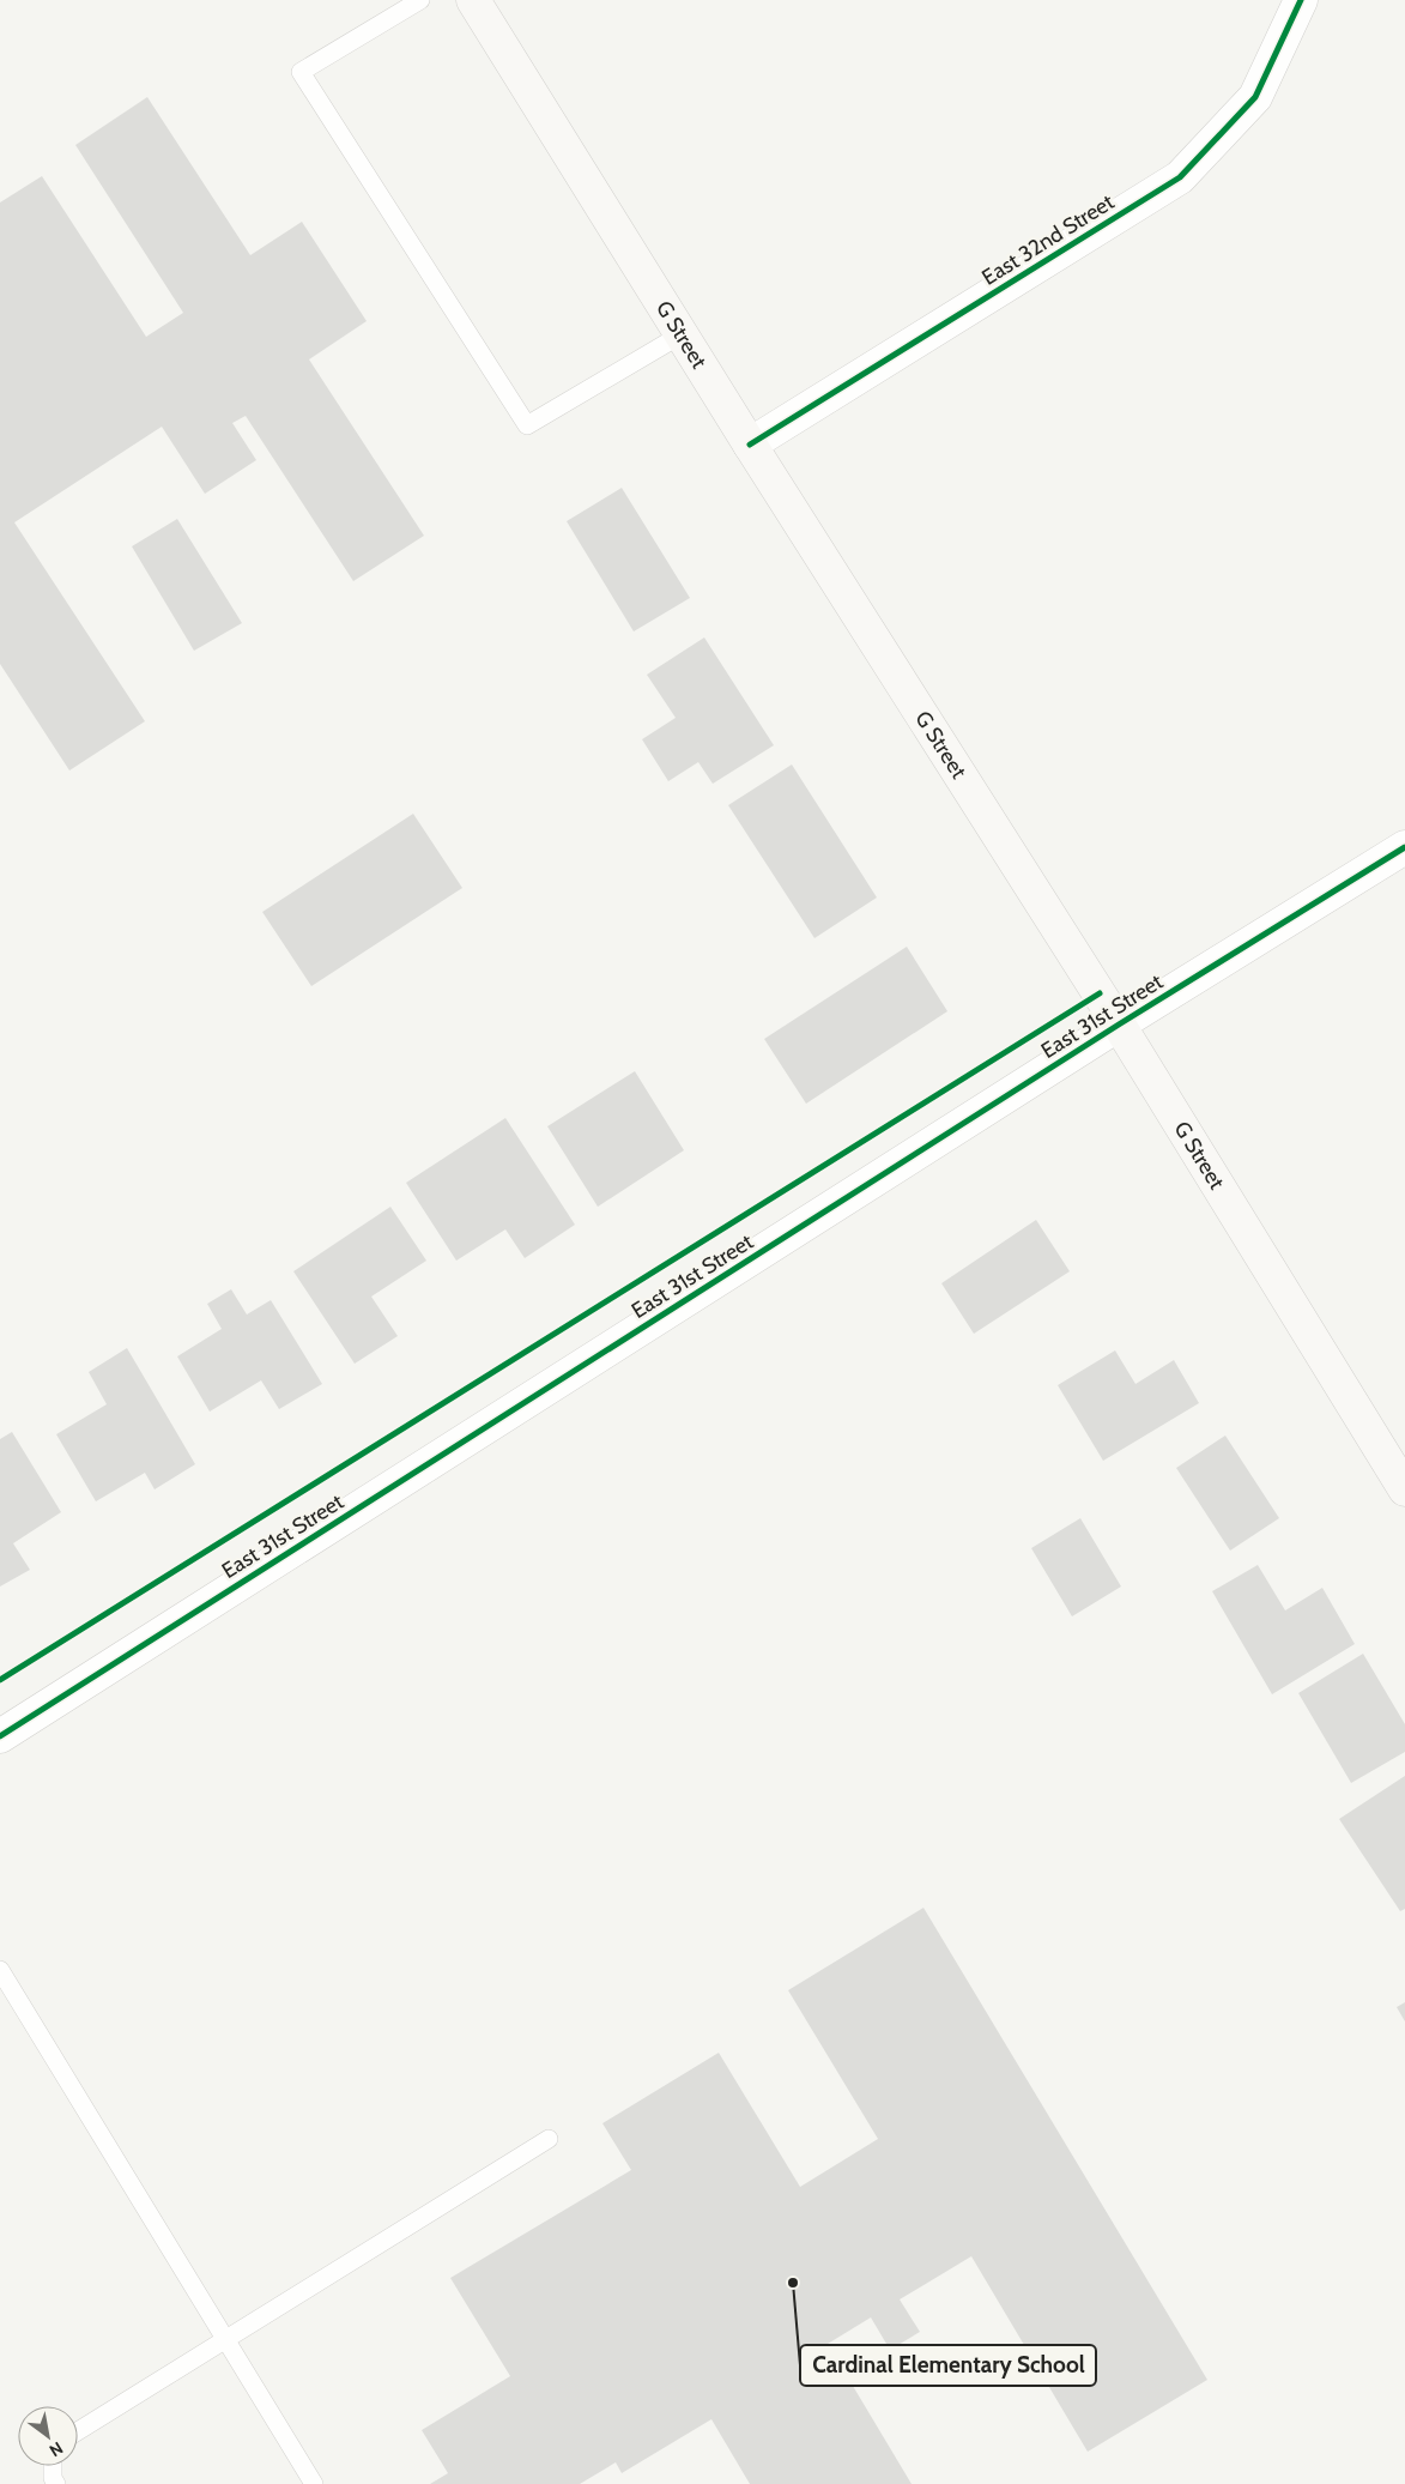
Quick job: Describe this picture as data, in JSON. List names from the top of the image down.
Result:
{
  "streets": {
    "main road": ["G Street"],
    "street": ["East 32nd Street", "East 31st Street"]
  },
  "crossings": [
    ["East 32nd Street", "G Street"],
    ["G Street", "East 31st Street"]
  ],
  "places": ["Cardinal Elementary School"],
  "north": "bottom right"
}
